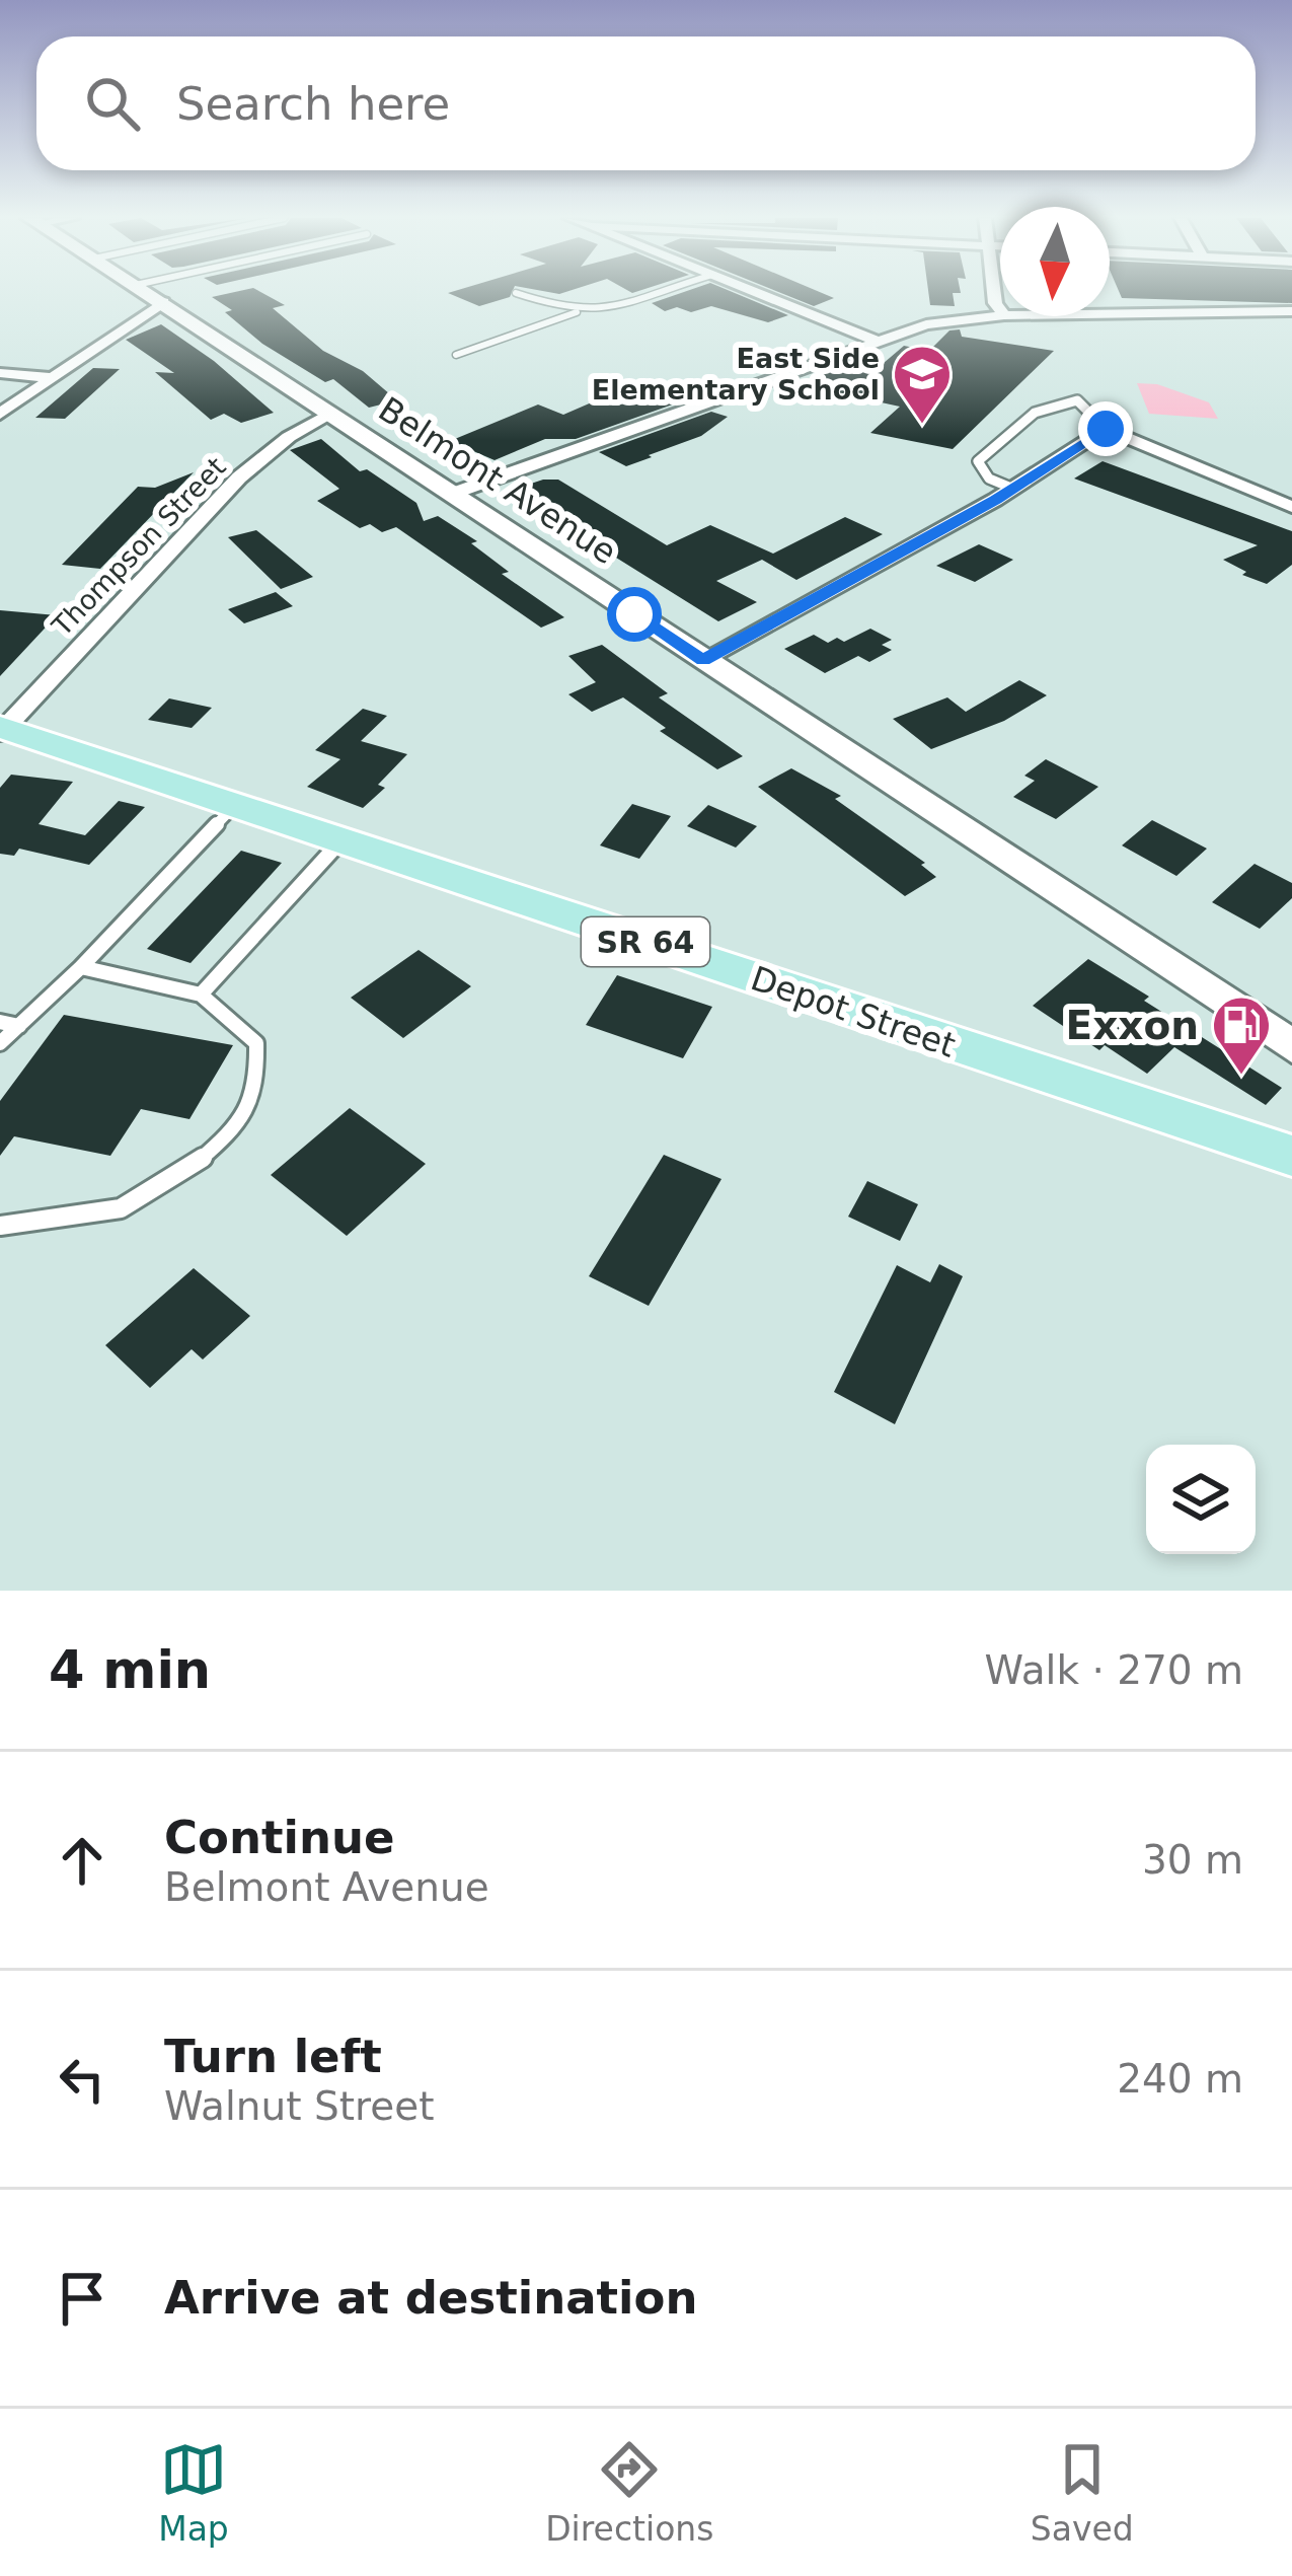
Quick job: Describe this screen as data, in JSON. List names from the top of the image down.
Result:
{
  "streets": {
    "main road": ["Belmont Avenue", "SR 64", "Depot Street"],
    "street": ["Thompson Street"]
  },
  "crossings": [
    ["Belmont Avenue", "Thompson Street"],
    ["Thompson Street", "Depot Street"]
  ],
  "places": {
    "school or university": ["East Side Elementary School"],
    "fuel station": ["Exxon"]
  },
  "north": "bottom",
  "page": {
    "search": "Search here",
    "heading": ["4 min", "Walk · 270 m"],
    "list": [
      ["Continue", "Belmont Avenue", "30 m"],
      ["Turn left", "Walnut Street", "240 m"],
      "Arrive at destination"
    ],
    "nav": ["Map", "Directions", "Saved"]
  }
}
